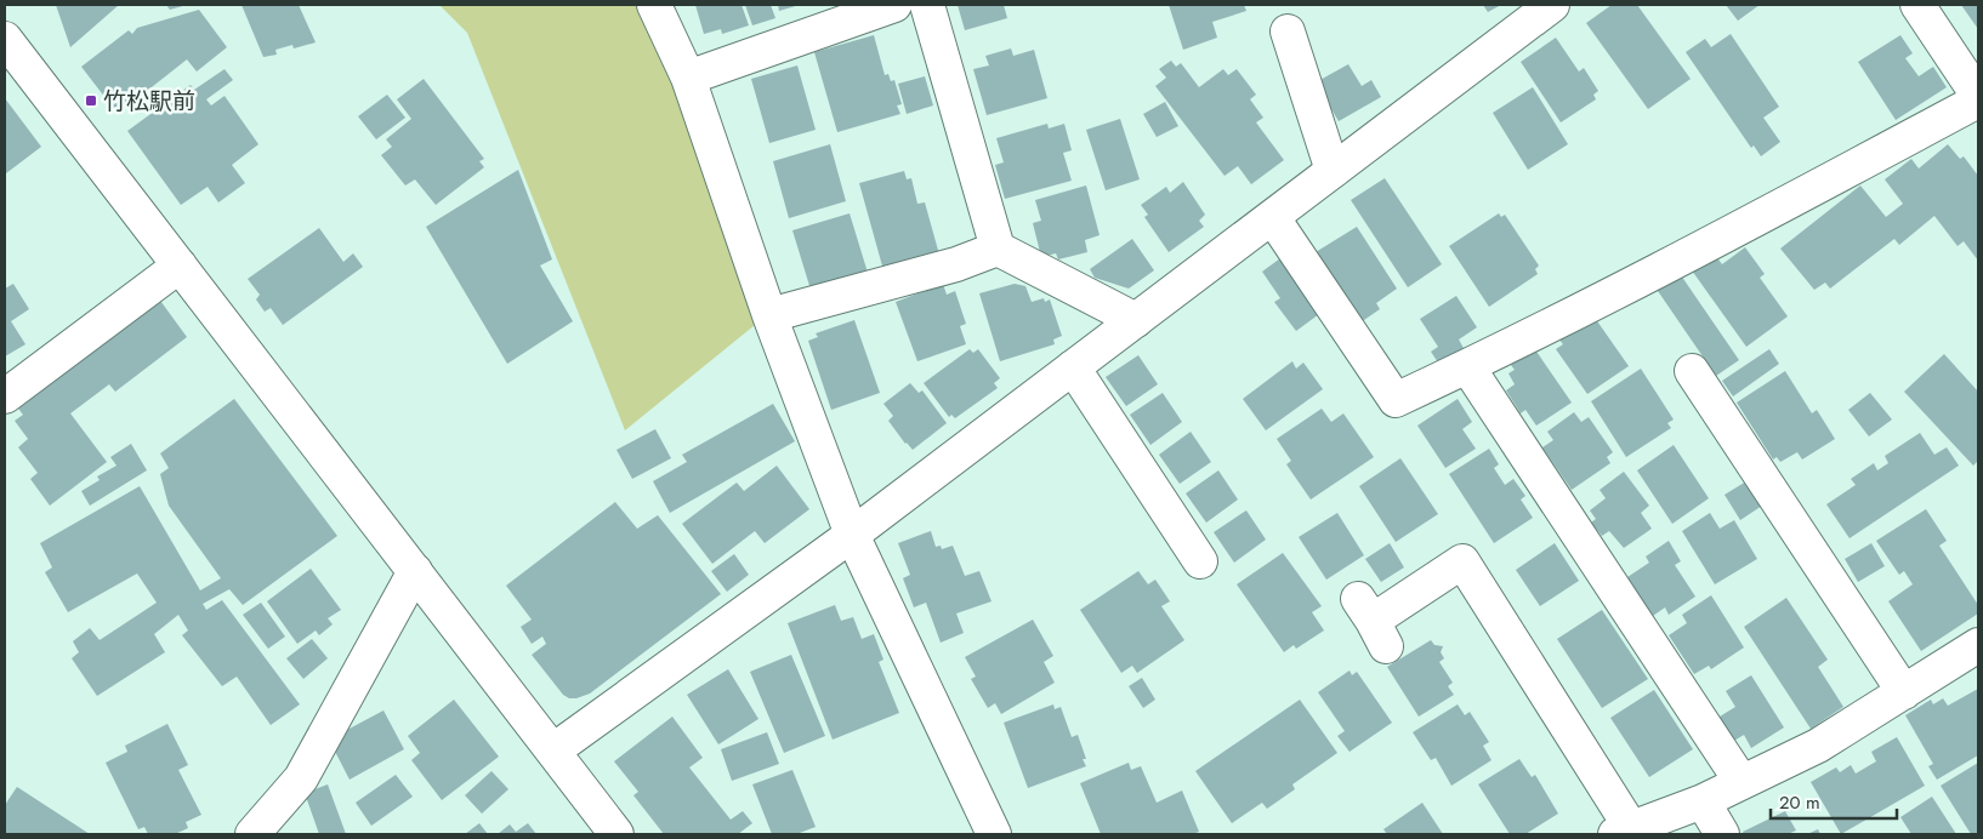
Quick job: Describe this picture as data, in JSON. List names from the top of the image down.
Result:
{
  "places": {
    "transit": ["竹松駅前"]
  },
  "scale_bar": "20 m"
}
